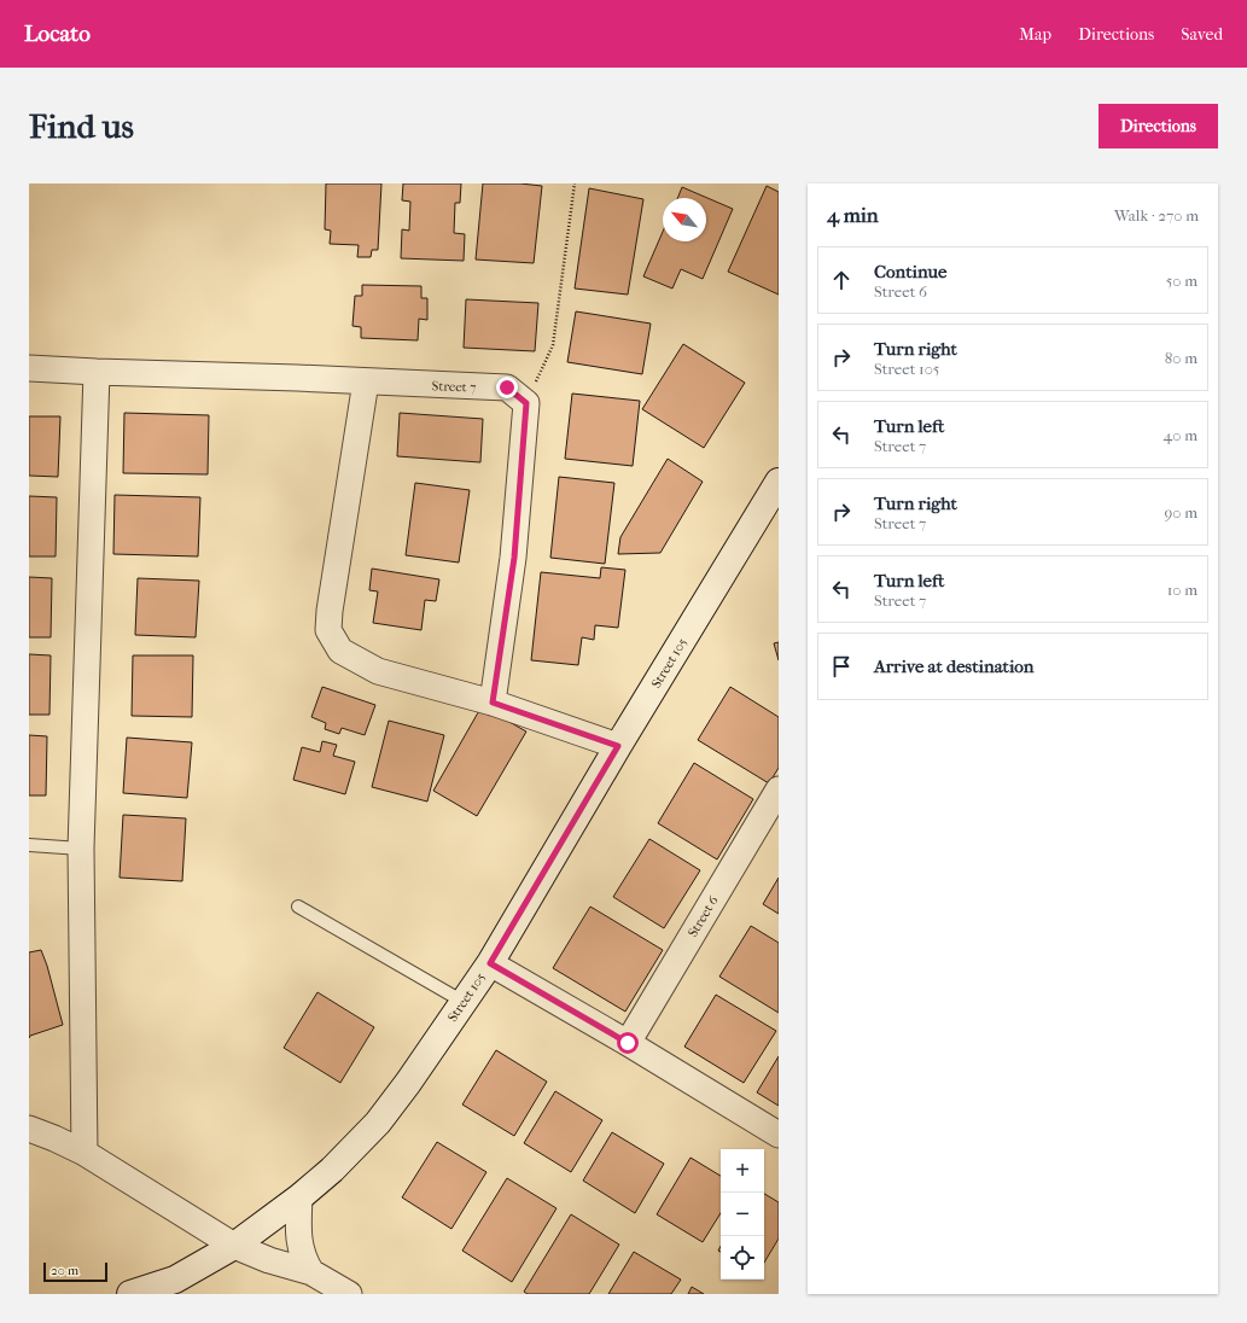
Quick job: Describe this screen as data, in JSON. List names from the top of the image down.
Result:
{
  "streets": {
    "street": ["Street 7", "Street 105", "Street 6"]
  },
  "scale_bar": "20 m",
  "north": "top left",
  "page": {
    "header": "Locato",
    "nav": ["Map", "Directions", "Saved"],
    "buttons": "Directions",
    "title": "Find us",
    "heading": ["4 min", "Walk · 270 m"],
    "list": [
      ["Continue", "Street 6", "50 m"],
      ["Turn right", "Street 105", "80 m"],
      ["Turn left", "Street 7", "40 m"],
      ["Turn right", "Street 7", "90 m"],
      ["Turn left", "Street 7", "10 m"],
      "Arrive at destination"
    ],
    "map_buttons": ["+", "−"],
    "scale": "20 m"
  }
}
